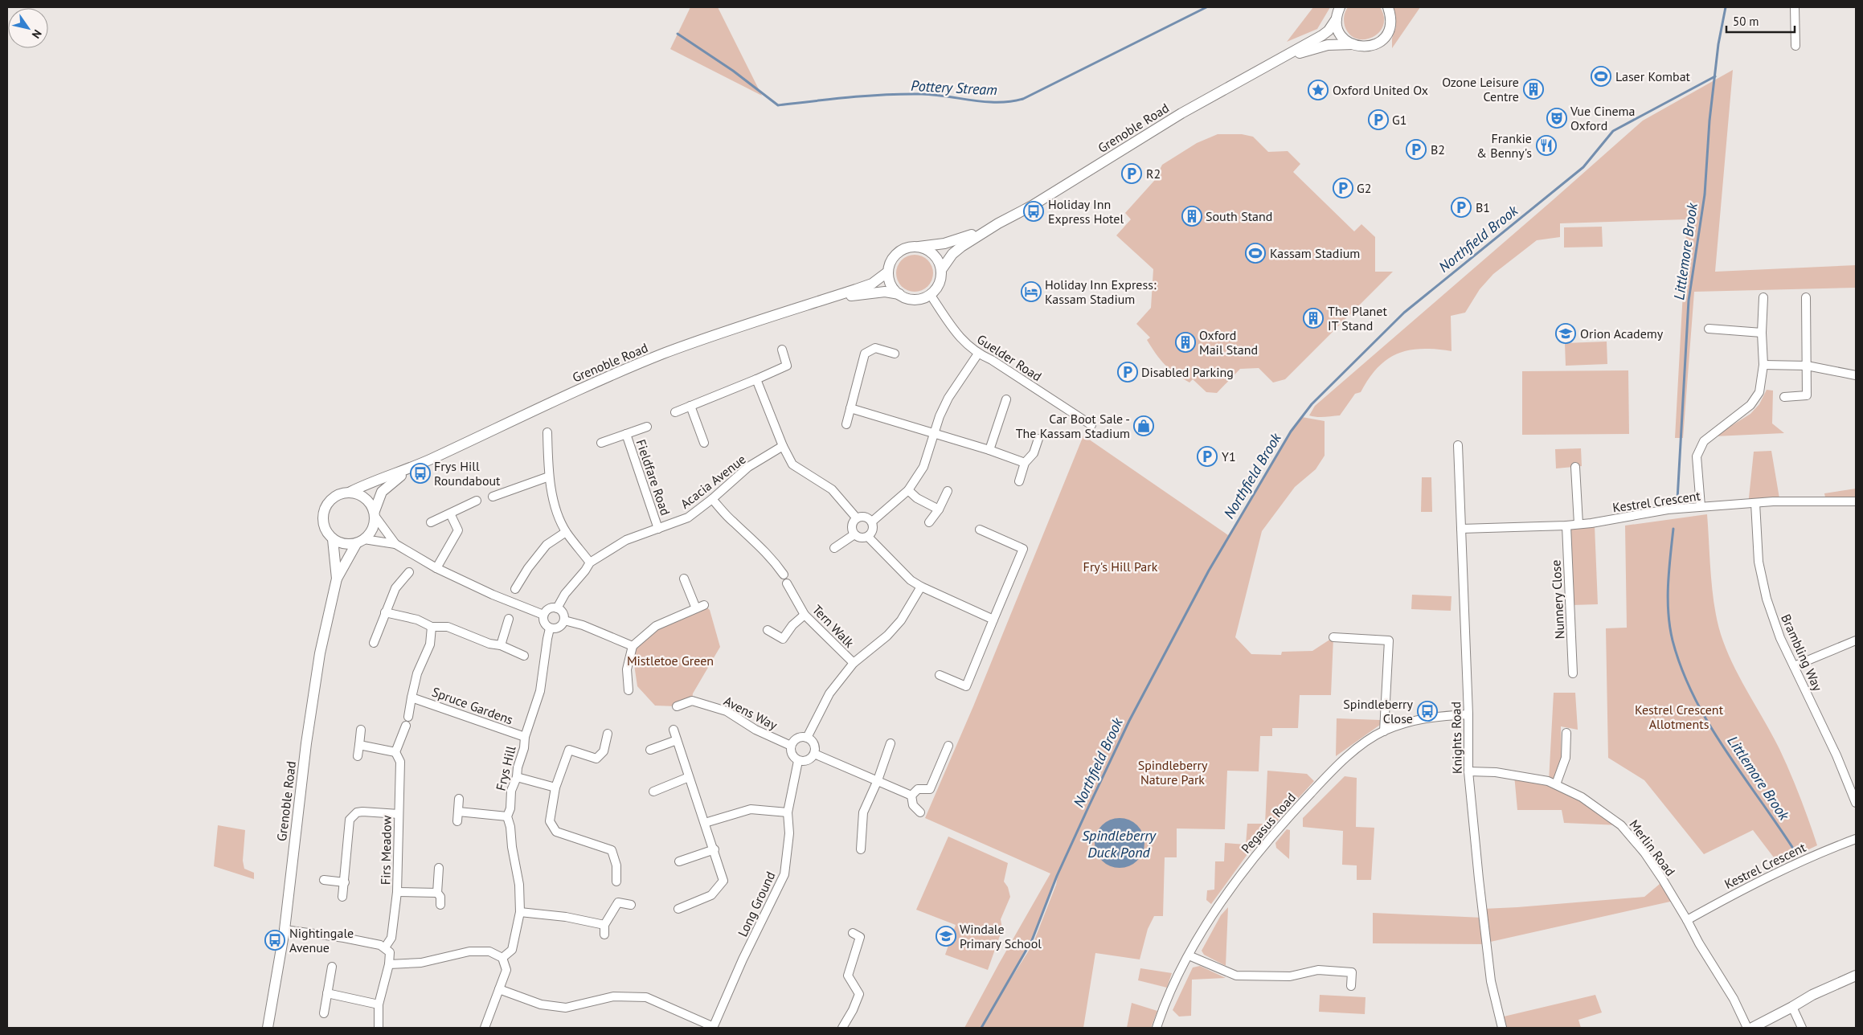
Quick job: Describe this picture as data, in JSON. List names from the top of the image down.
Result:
{
  "streets": {
    "street": [
      "Grenoble Road",
      "Guelder Road",
      "Fieldfare Road",
      "Acacia Avenue",
      "Kestrel Crescent",
      "Nunnery Close",
      "Tern Walk",
      "Brambling Way",
      "Spruce Gardens",
      "Avens Way",
      "Knights Road",
      "Frys Hill",
      "Pegasus Road",
      "Merlin Road",
      "Firs Meadow",
      "Long Ground"
    ]
  },
  "crossings": [
    ["Grenoble Road", "Guelder Road"],
    ["Fieldfare Road", "Acacia Avenue"],
    ["Acacia Avenue", "Frys Hill"],
    ["Kestrel Crescent", "Nunnery Close"],
    ["Kestrel Crescent", "Brambling Way"],
    ["Kestrel Crescent", "Knights Road"],
    ["Kestrel Crescent", "Merlin Road"],
    ["Spruce Gardens", "Frys Hill"],
    ["Avens Way", "Long Ground"],
    ["Knights Road", "Pegasus Road"],
    ["Knights Road", "Merlin Road"]
  ],
  "water": [
    "Pottery Stream",
    "Northfield Brook",
    "Littlemore Brook",
    "Spindleberry Duck Pond"
  ],
  "parks": [
    "Fry's Hill Park",
    "Mistletoe Green",
    "Kestrel Crescent Allotments",
    "Spindleberry Nature Park"
  ],
  "places": {
    "sports": ["Laser Kombat", "Kassam Stadium"],
    "building": [
      "Ozone Leisure Centre",
      "South Stand",
      "The Planet IT Stand",
      "Oxford Mail Stand"
    ],
    "place": ["Oxford United Ox"],
    "theatre": ["Vue Cinema Oxford"],
    "parking": [
      "G1",
      "B2",
      "R2",
      "G2",
      "B1",
      "Disabled Parking",
      "Y1"
    ],
    "restaurant": ["Frankie & Benny's"],
    "bus stop": [
      "Holiday Inn Express Hotel",
      "Frys Hill Roundabout",
      "Spindleberry Close",
      "Nightingale Avenue"
    ],
    "hotel": ["Holiday Inn Express: Kassam Stadium"],
    "school or university": ["Orion Academy", "Windale Primary School"],
    "shop": ["Car Boot Sale - The Kassam Stadium"]
  },
  "scale_bar": "50 m",
  "north": "bottom right"
}
